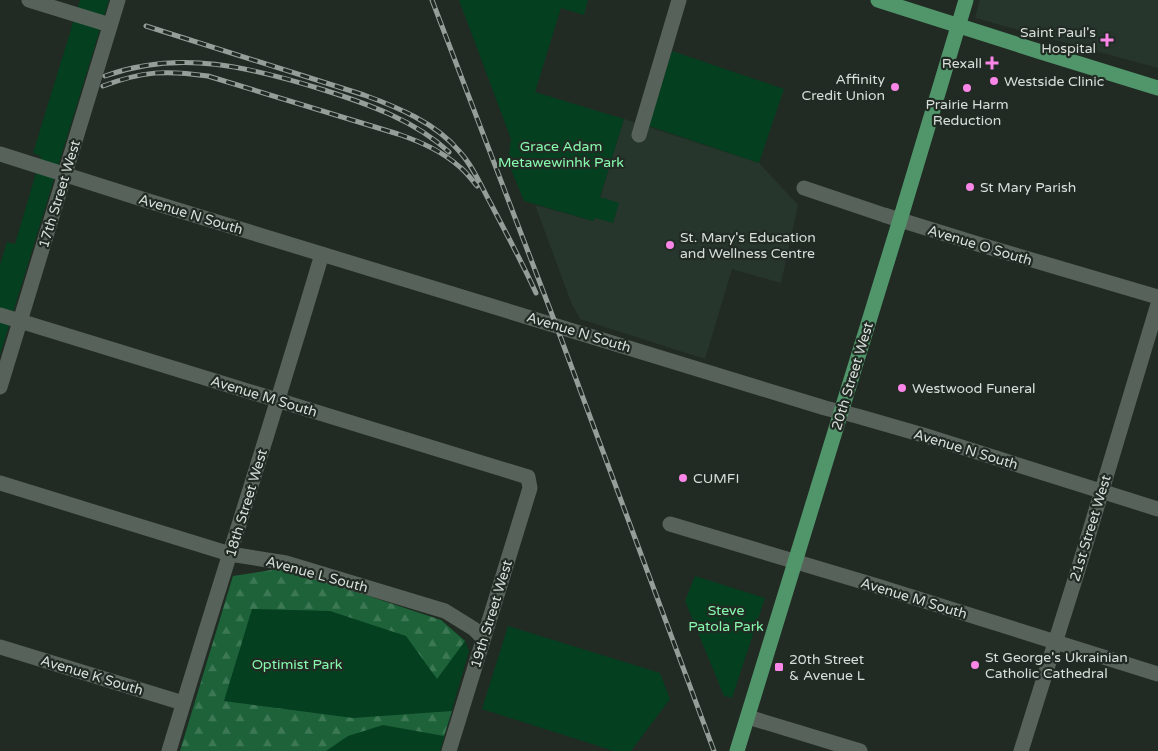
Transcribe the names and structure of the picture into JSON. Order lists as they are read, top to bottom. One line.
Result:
{"streets":{"main road":["20th Street West"],"street":["17th Street West","Avenue N South","Avenue O South","Avenue M South","18th Street West","21st Street West","Avenue L South","19th Street West","Avenue K South"]},"crossings":[["17th Street West","Avenue N South"],["17th Street West","Avenue M South"],["Avenue N South","20th Street West"],["Avenue N South","18th Street West"],["Avenue N South","21st Street West"],["Avenue O South","20th Street West"],["20th Street West","Avenue M South"],["Avenue M South","18th Street West"],["Avenue M South","21st Street West"],["Avenue M South","19th Street West"],["18th Street West","Avenue L South"],["18th Street West","Avenue K South"],["Avenue L South","19th Street West"]],"parks":["Grace Adam Metawewinhk Park","Steve Patola Park","Optimist Park"],"places":{"health":["Saint Paul's Hospital","Rexall"],"other":["Westside Clinic","Affinity Credit Union","Prairie Harm Reduction","St Mary Parish","St. Mary's Education and Wellness Centre","Westwood Funeral","CUMFI","St George's Ukrainian Catholic Cathedral"],"transit":["20th Street & Avenue L"]}}
